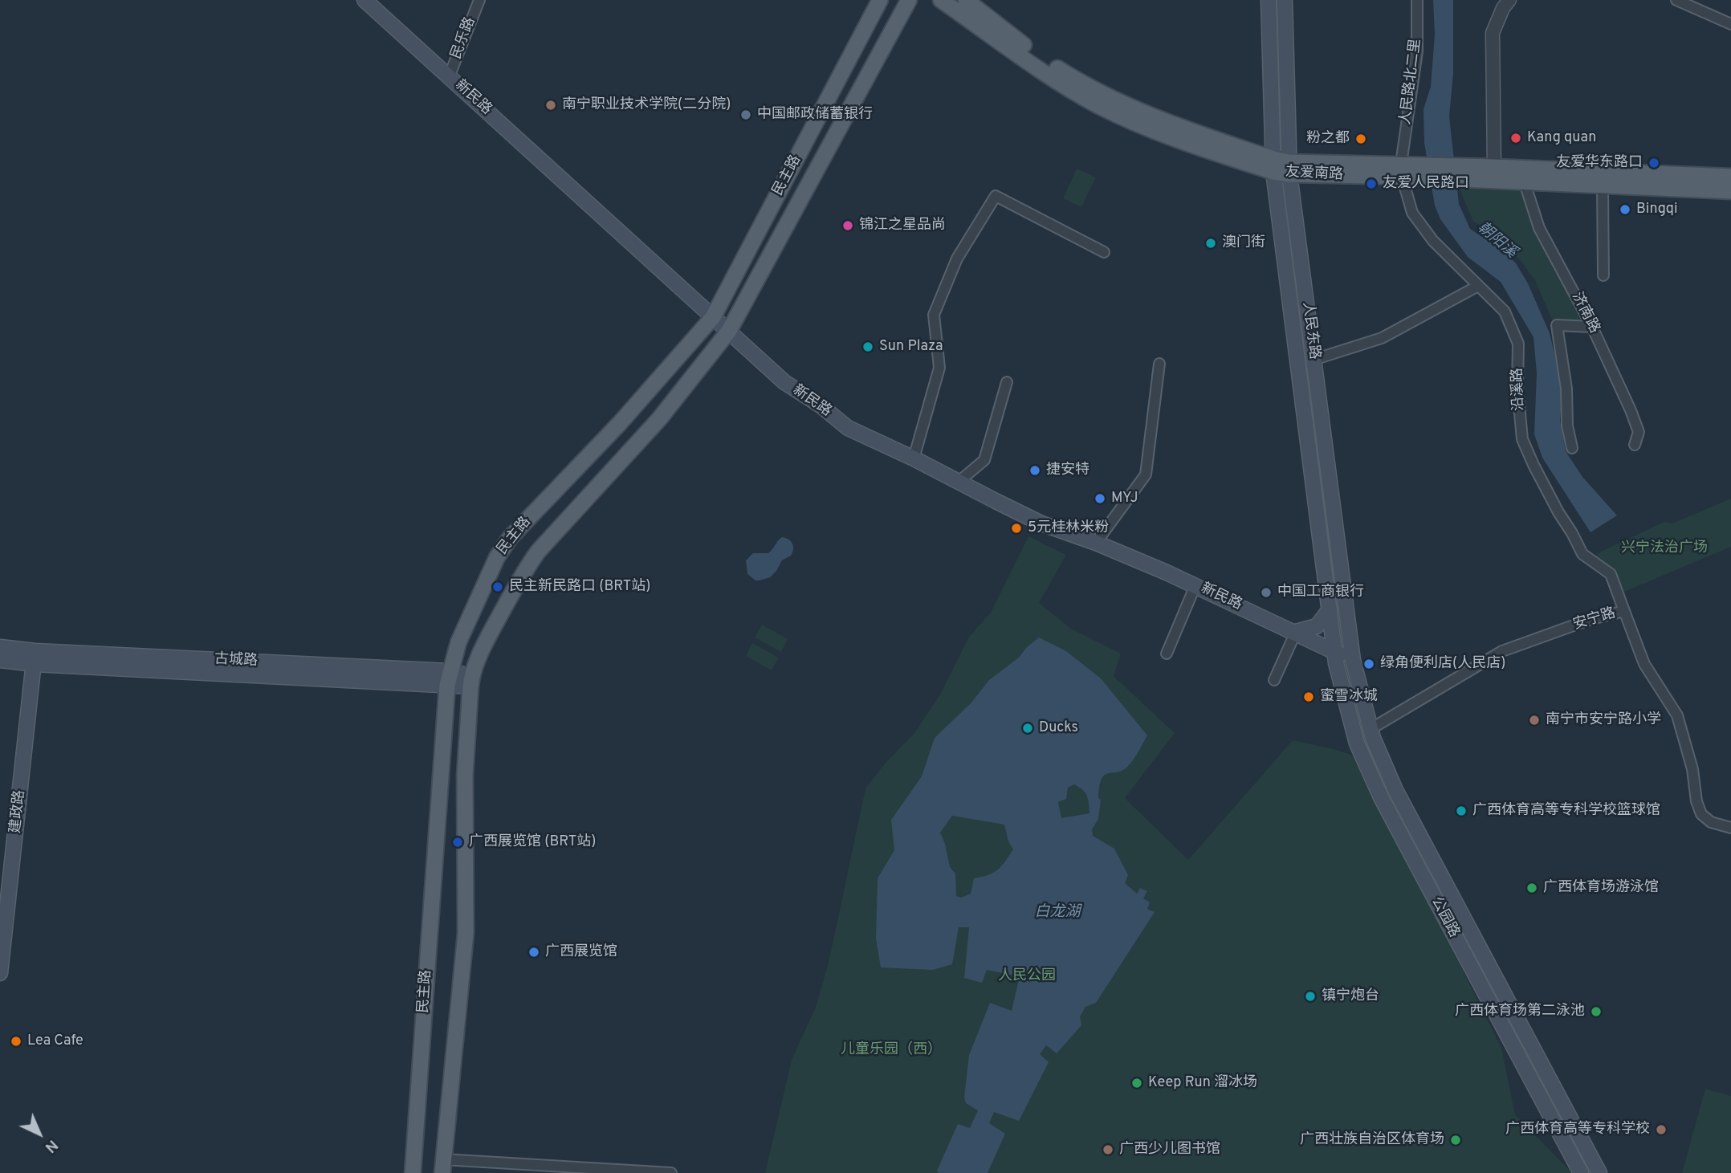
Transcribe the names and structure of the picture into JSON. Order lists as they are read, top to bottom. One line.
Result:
{"streets":{"main road":["新民路","友爱南路","民主路","人民东路","古城路","建政路","公园路"],"street":["民乐路","人民路北二里","济南路","沿溪路","安宁路"]},"crossings":[["民乐路","新民路"],["人民路北二里","友爱南路"],["人民路北二里","沿溪路"],["新民路","民主路"],["新民路","人民东路"],["新民路","公园路"],["友爱南路","济南路"],["友爱南路","人民东路"],["友爱南路","沿溪路"],["民主路","古城路"],["人民东路","公园路"],["沿溪路","安宁路"],["安宁路","公园路"],["古城路","建政路"]],"water":["朝阳溪","白龙湖"],"parks":["兴宁法治广场","人民公园","儿童乐园（西）"],"places":["南宁职业技术学院(二分院)","中国邮政储蓄银行","Kang quan","粉之都","友爱华东路口","友爱人民路口","Bingqi","锦江之星品尚","澳门街","Sun Plaza","捷安特","MYJ","5元桂林米粉","民主新民路口 (BRT站)","中国工商银行","绿角便利店(人民店)","蜜雪冰城","南宁市安宁路小学","Ducks","广西体育高等专科学校篮球馆","广西展览馆 (BRT站)","广西体育场游泳馆","广西展览馆","镇宁炮台","广西体育场第二泳池","Lea Cafe","Keep Run 溜冰场","广西体育高等专科学校","广西壮族自治区体育场","广西少儿图书馆"],"north":"bottom right"}
